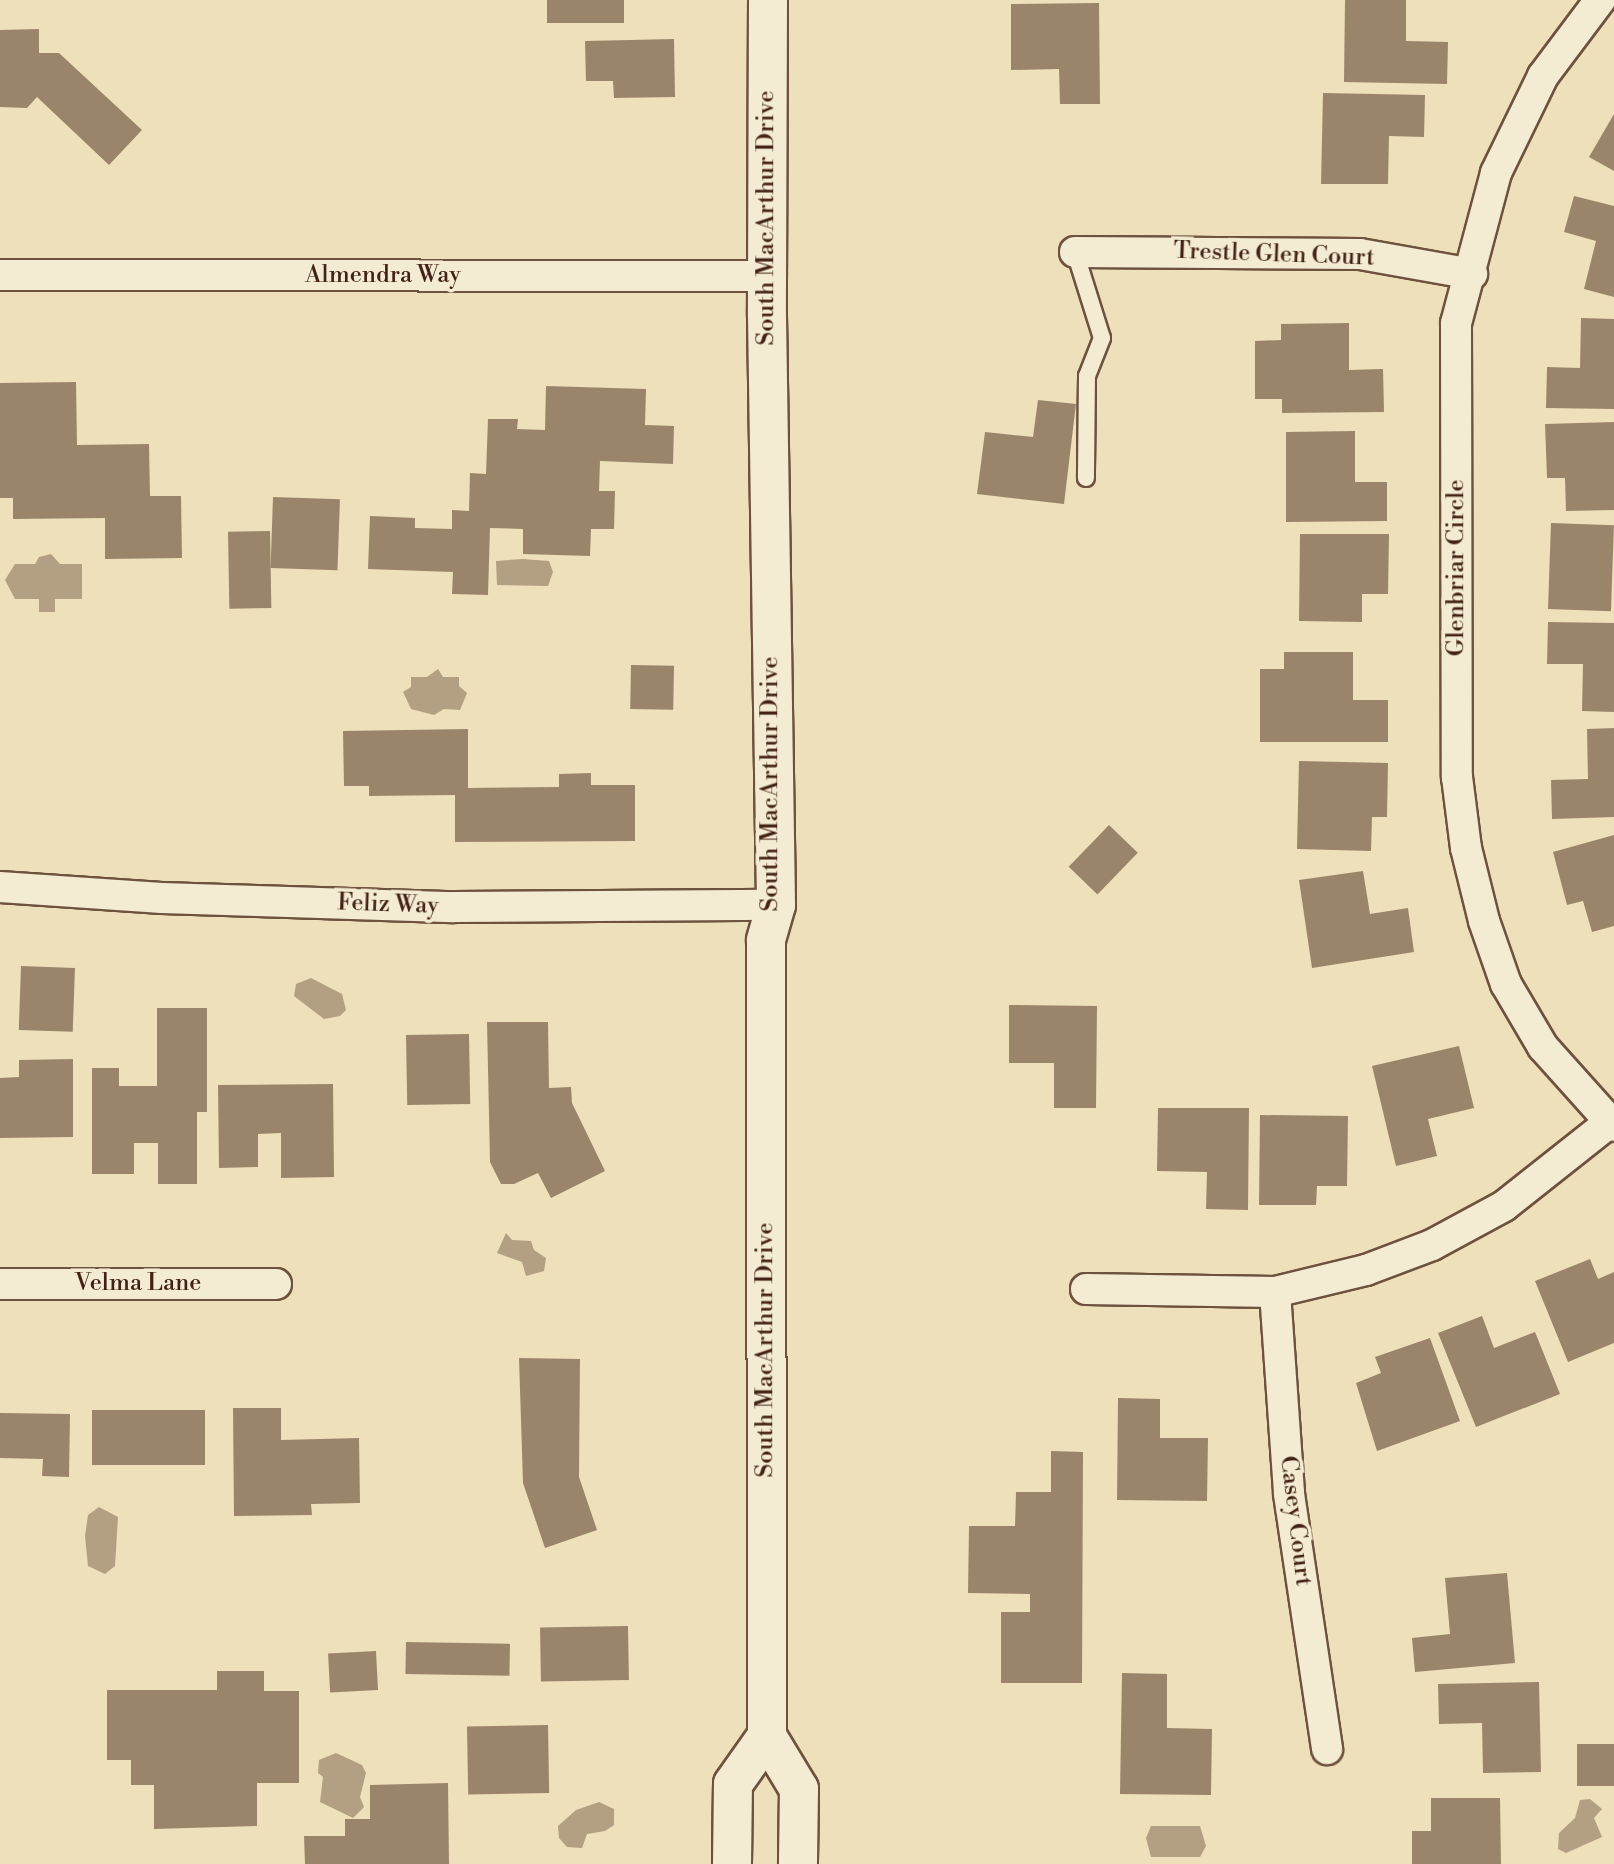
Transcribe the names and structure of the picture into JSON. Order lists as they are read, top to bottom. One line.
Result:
{"streets":{"street":["South MacArthur Drive","Trestle Glen Court","Almendra Way","Glenbriar Circle","Feliz Way","Velma Lane","Casey Court"]},"crossings":[["South MacArthur Drive","Almendra Way"],["South MacArthur Drive","Feliz Way"],["Trestle Glen Court","Glenbriar Circle"]]}
